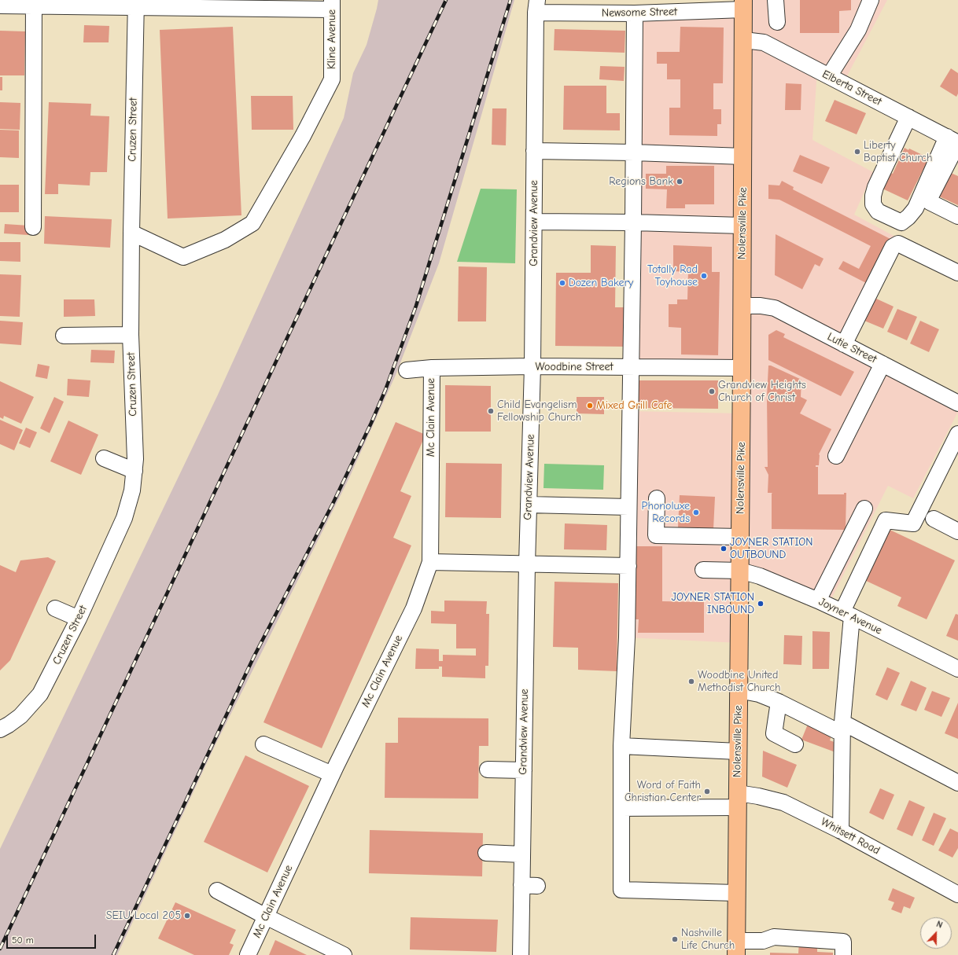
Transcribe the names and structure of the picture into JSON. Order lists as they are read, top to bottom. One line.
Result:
{"streets":{"main road":["Nolensville Pike"],"street":["Newsome Street","Kline Avenue","Elberta Street","Cruzen Street","Grandview Avenue","Lutie Street","Woodbine Street","Mc Clain Avenue","Joyner Avenue","Whitsett Road"]},"crossings":[["Newsome Street","Grandview Avenue"],["Newsome Street","Nolensville Pike"],["Kline Avenue","Cruzen Street"],["Elberta Street","Nolensville Pike"],["Grandview Avenue","Woodbine Street"],["Nolensville Pike","Lutie Street"],["Nolensville Pike","Woodbine Street"],["Nolensville Pike","Joyner Avenue"],["Nolensville Pike","Whitsett Road"],["Woodbine Street","Mc Clain Avenue"]],"places":["Liberty Baptist Church","Regions Bank","Totally Rad Toyhouse","Dozen Bakery","Grandview Heights Church of Christ","Mixed Grill Cafe","Child Evangelism Fellowship Church","Phonoluxe Records","JOYNER STATION OUTBOUND","JOYNER STATION INBOUND","Woodbine United Methodist Church","Word of Faith Christian Center","SEIU Local 205","Nashville Life Church"],"scale_bar":"50 m","north":"top"}
